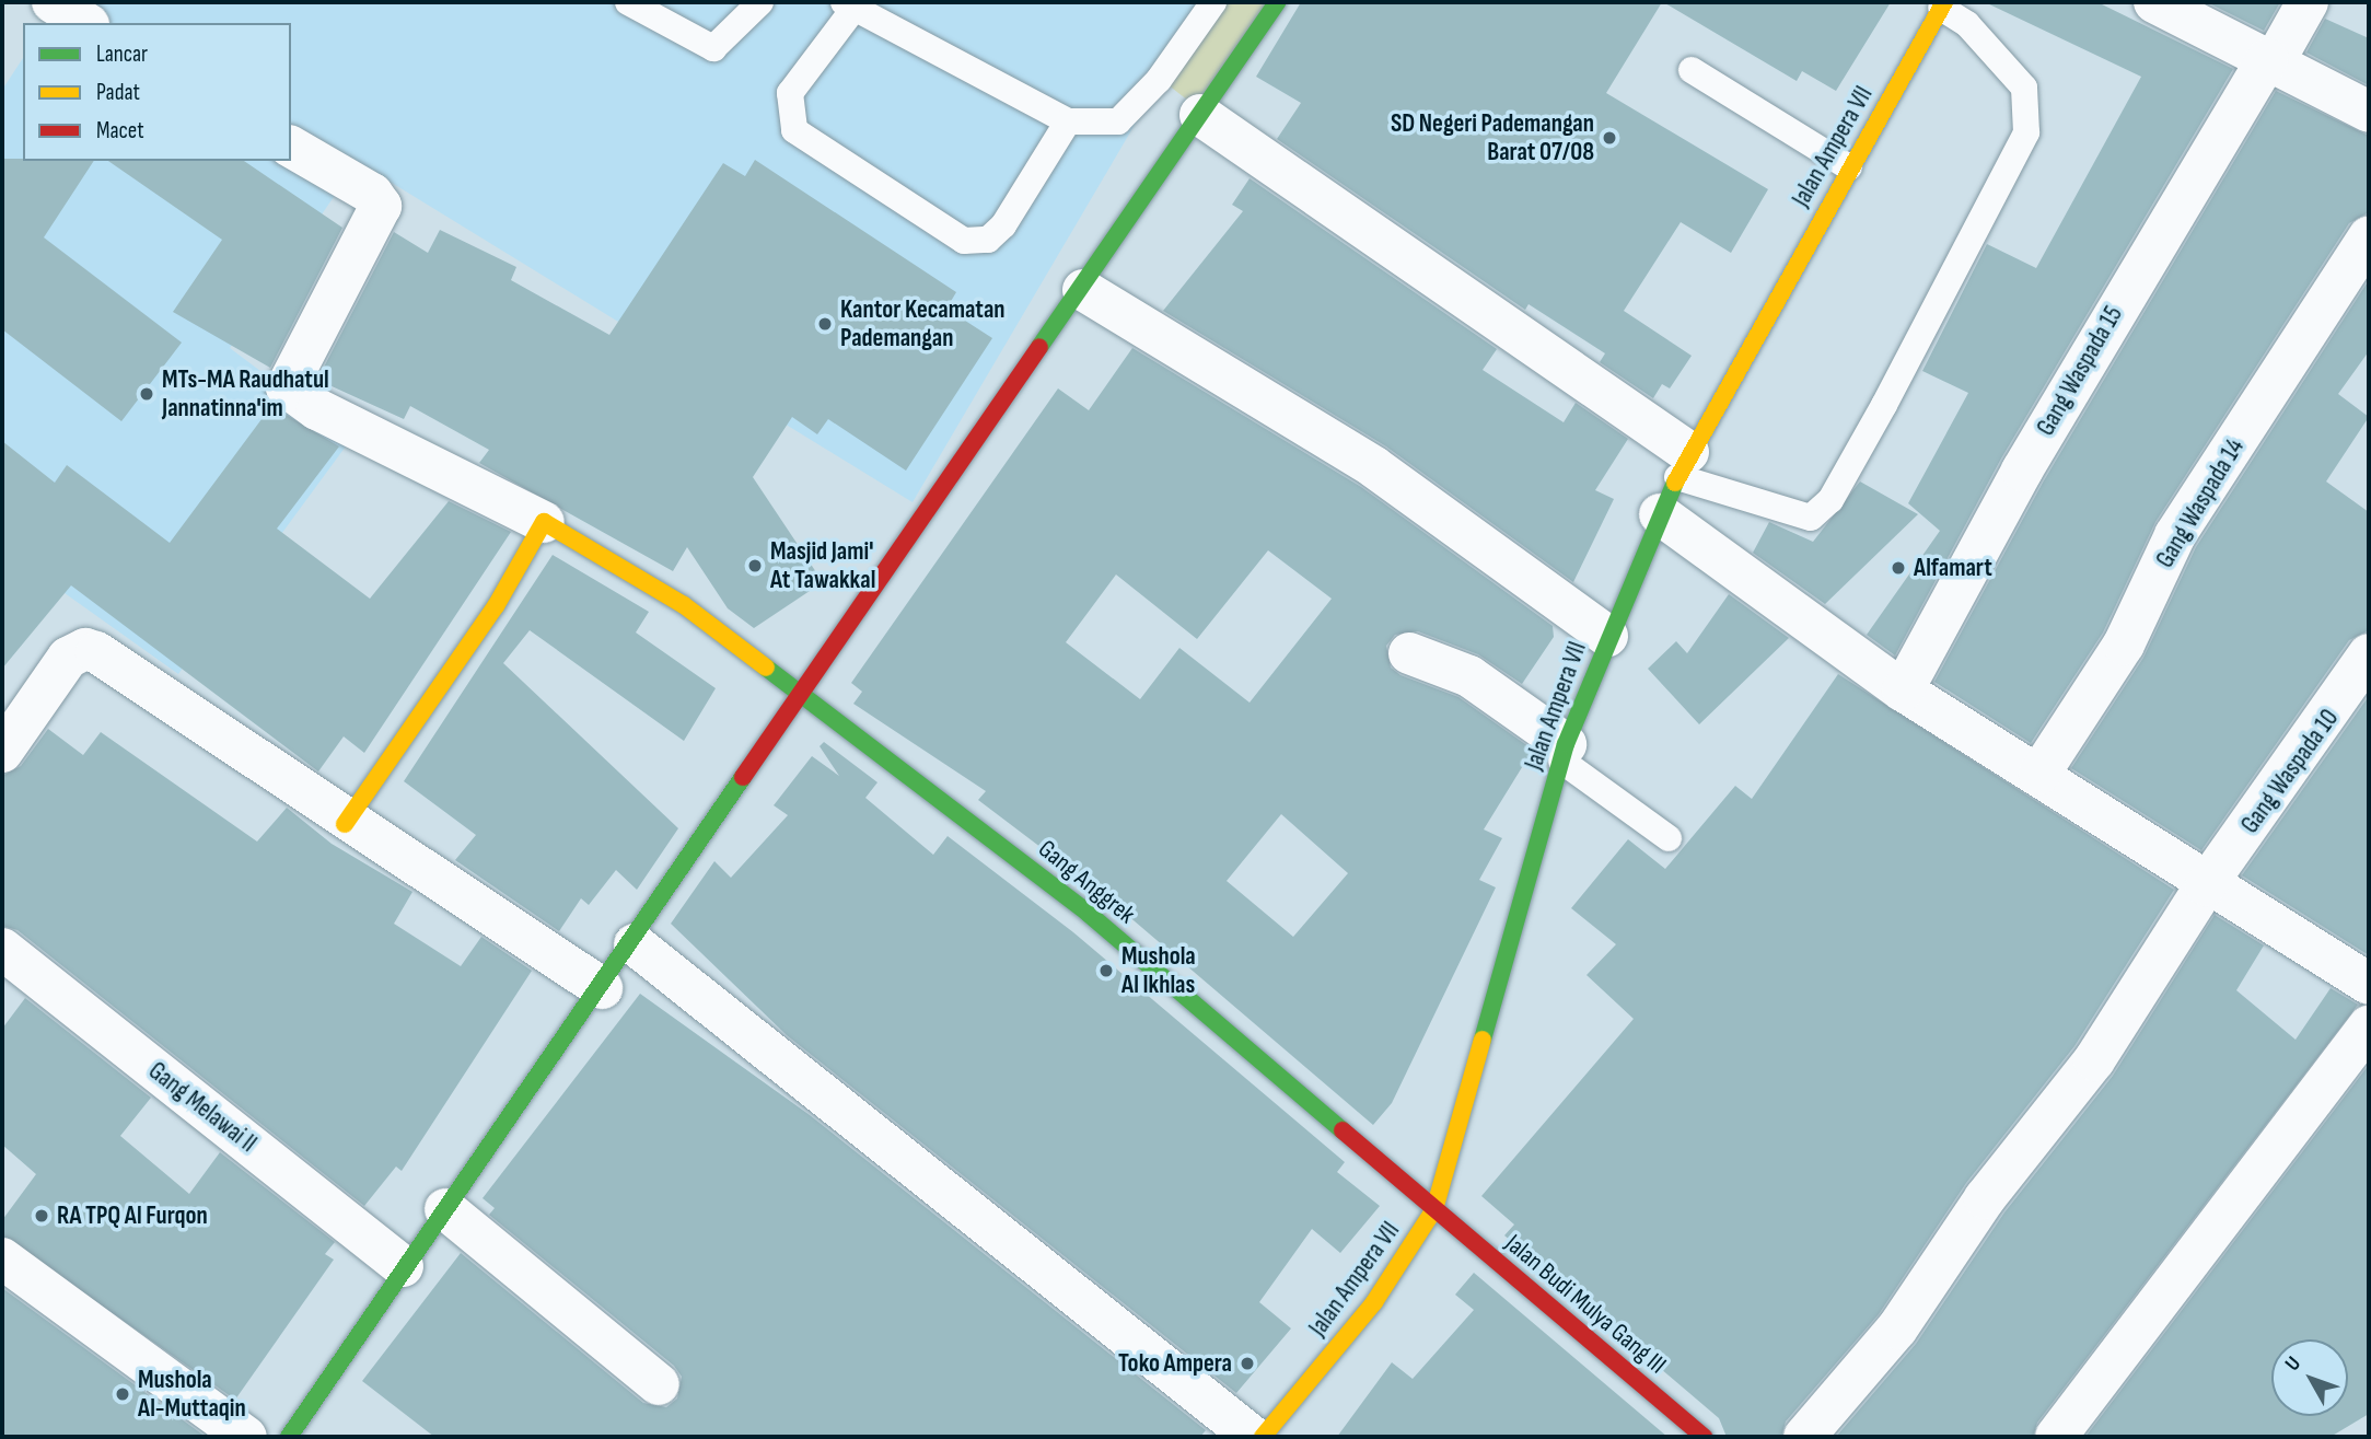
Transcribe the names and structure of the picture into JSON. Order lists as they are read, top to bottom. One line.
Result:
{"streets":{"street":["Jalan Ampera VII","Gang Waspada 15","Gang Waspada 14","Gang Waspada 10","Gang Anggrek","Gang Melawai II","Jalan Budi Mulya Gang III"]},"crossings":[["Jalan Ampera VII","Gang Anggrek"],["Jalan Ampera VII","Jalan Budi Mulya Gang III"],["Gang Anggrek","Jalan Budi Mulya Gang III"]],"places":["SD Negeri Pademangan Barat 07/08","Kantor Kecamatan Pademangan","MTs-MA Raudhatul Jannatinna'im","Masjid Jami' At Tawakkal","Alfamart","Mushola Al Ikhlas","RA TPQ Al Furqon","Toko Ampera","Mushola Al-Muttaqin"],"legend":["Lancar","Padat","Macet"],"north":"top left"}
